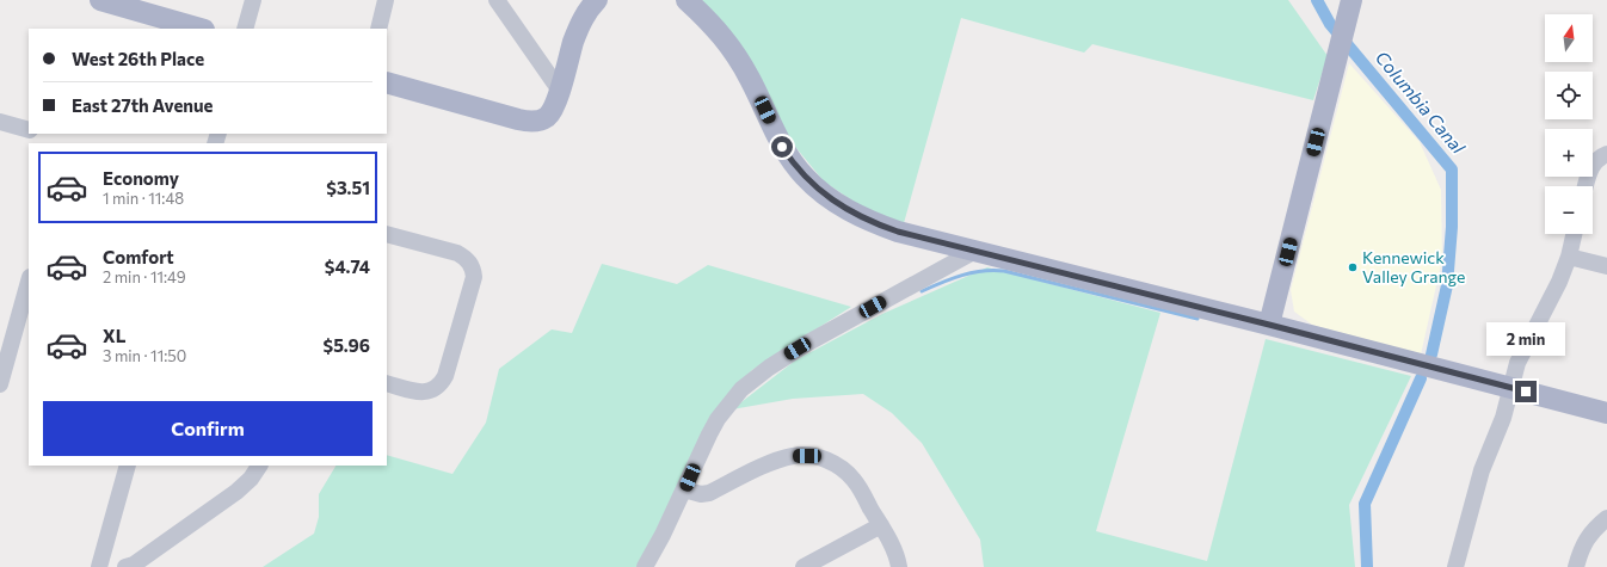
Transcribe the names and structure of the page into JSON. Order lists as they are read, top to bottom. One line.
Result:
{"water":["Columbia Canal"],"places":["Kennewick Valley Grange"],"north":"top","page":{"map_buttons":["+","−"],"banner":["West 26th Place","East 27th Avenue"],"list":[{"name":"Economy","note":"1 min · 11:48","value":"$3.51"},{"name":"Comfort","note":"2 min · 11:49","value":"$4.74"},{"name":"XL","note":"3 min · 11:50","value":"$5.96"}],"bubble":"2 min","buttons":"Confirm"}}
